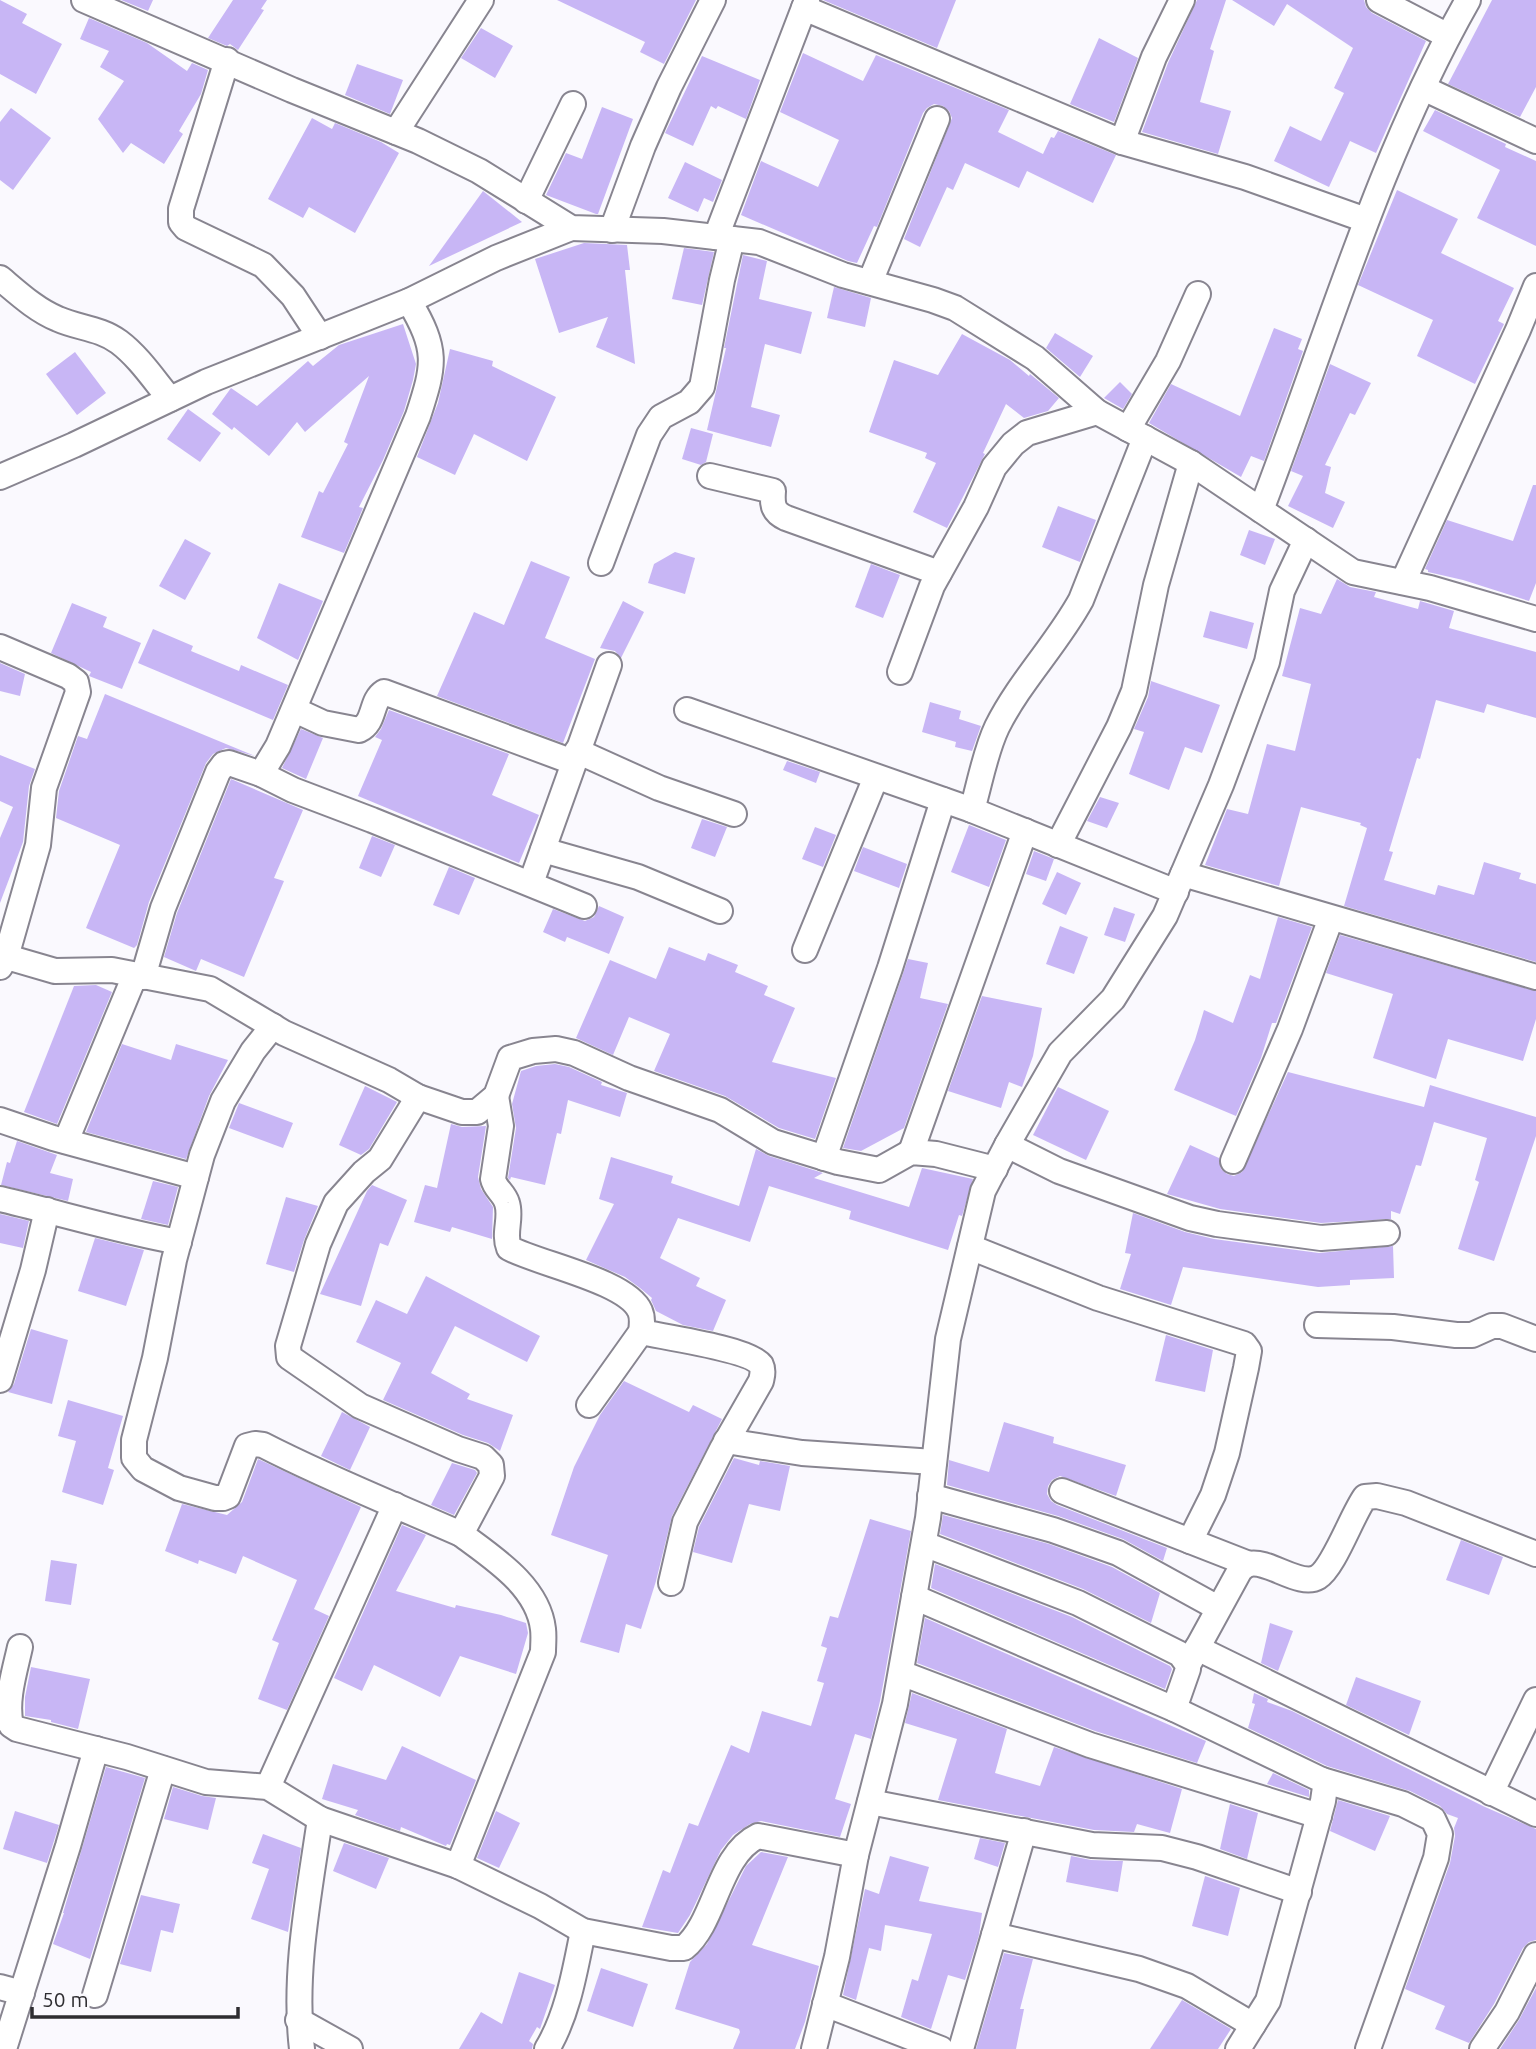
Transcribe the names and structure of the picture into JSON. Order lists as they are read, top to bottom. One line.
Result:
{"scale_bar":"50 m"}
